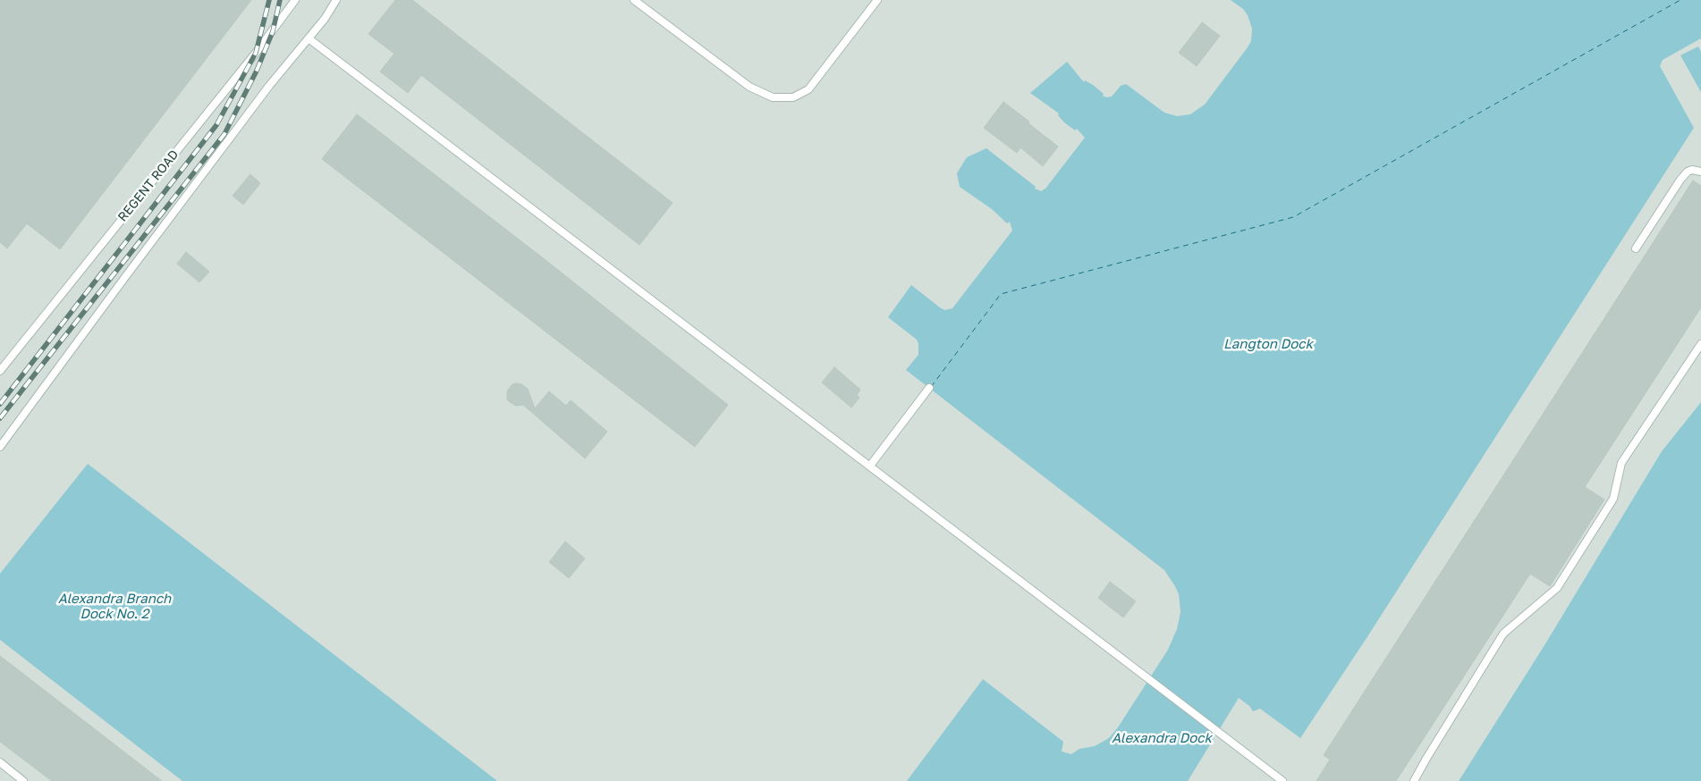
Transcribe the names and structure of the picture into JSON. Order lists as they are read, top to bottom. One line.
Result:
{"streets":{"lane":["REGENT ROAD"]},"water":["Langton Dock","Alexandra Branch Dock No. 2","Alexandra Dock"]}
